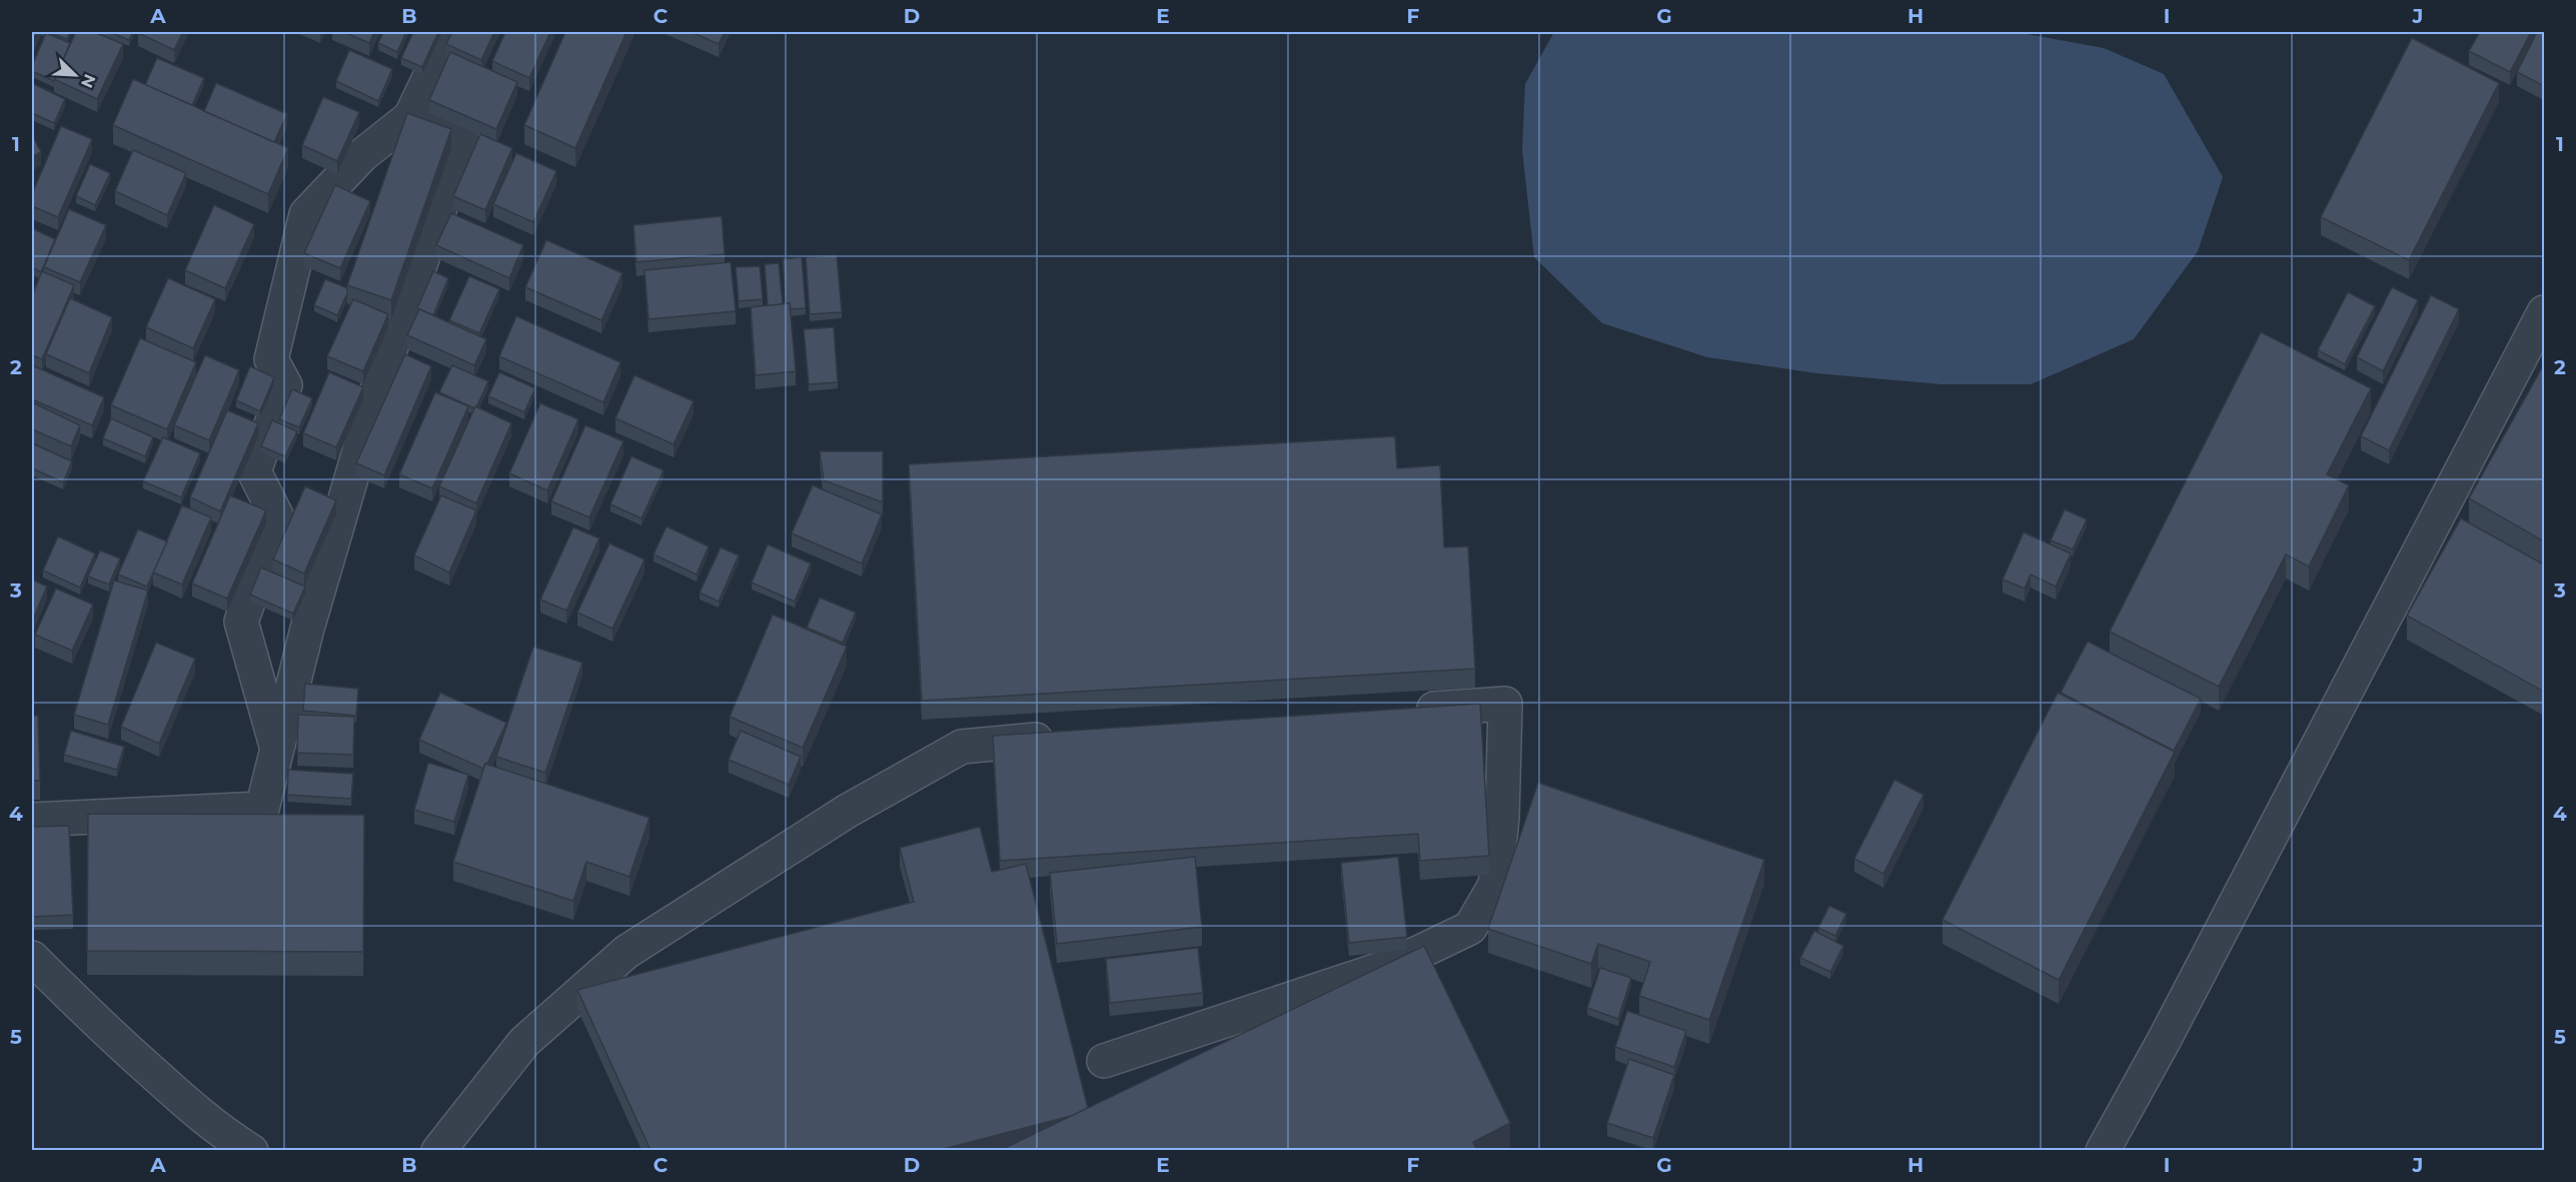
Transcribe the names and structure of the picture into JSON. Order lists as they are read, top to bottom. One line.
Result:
{"north":"bottom right","grid":{"columns":["A","B","C","D","E","F","G","H","I","J"],"rows":["1","2","3","4","5"]}}
